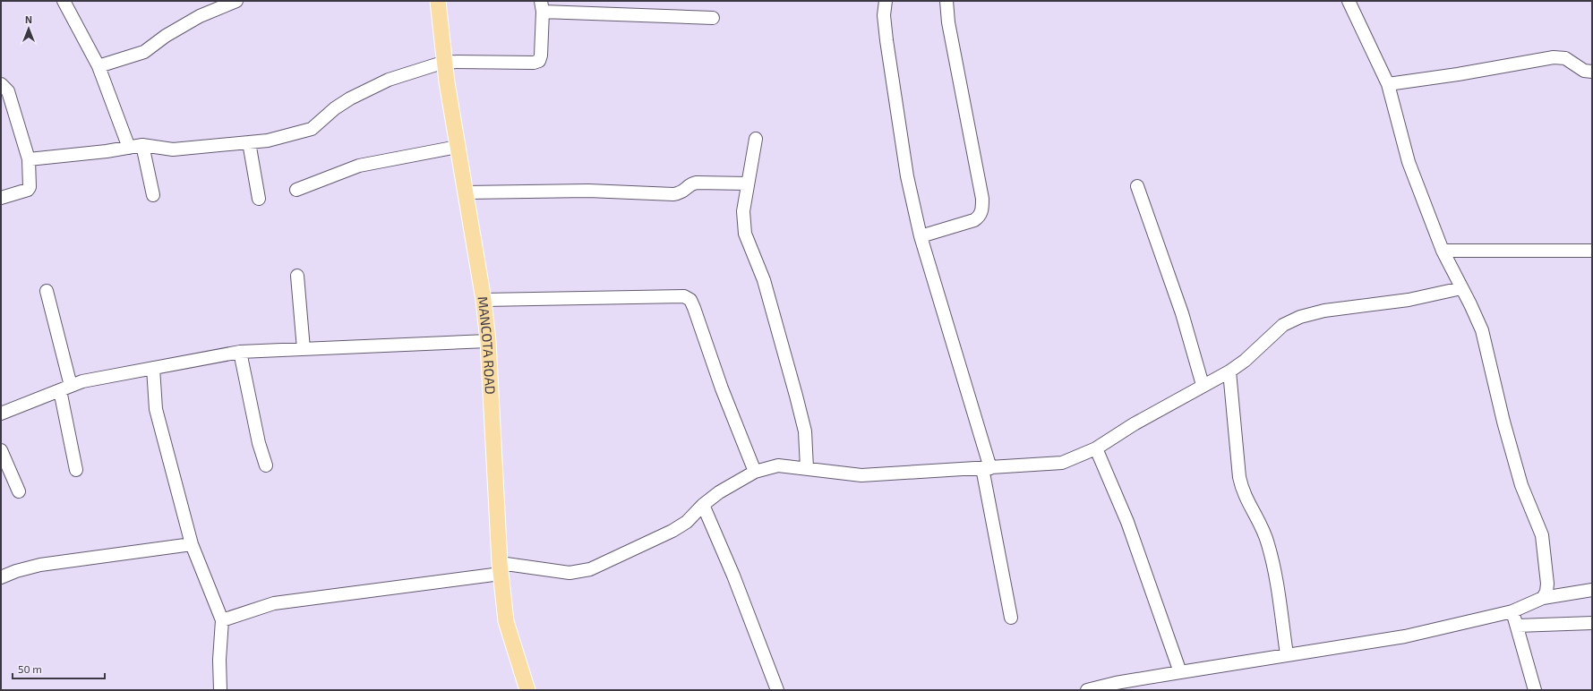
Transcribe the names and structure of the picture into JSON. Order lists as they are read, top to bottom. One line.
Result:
{"streets":{"main road":["MANCOTA ROAD"]},"scale_bar":"50 m","north":"top"}
